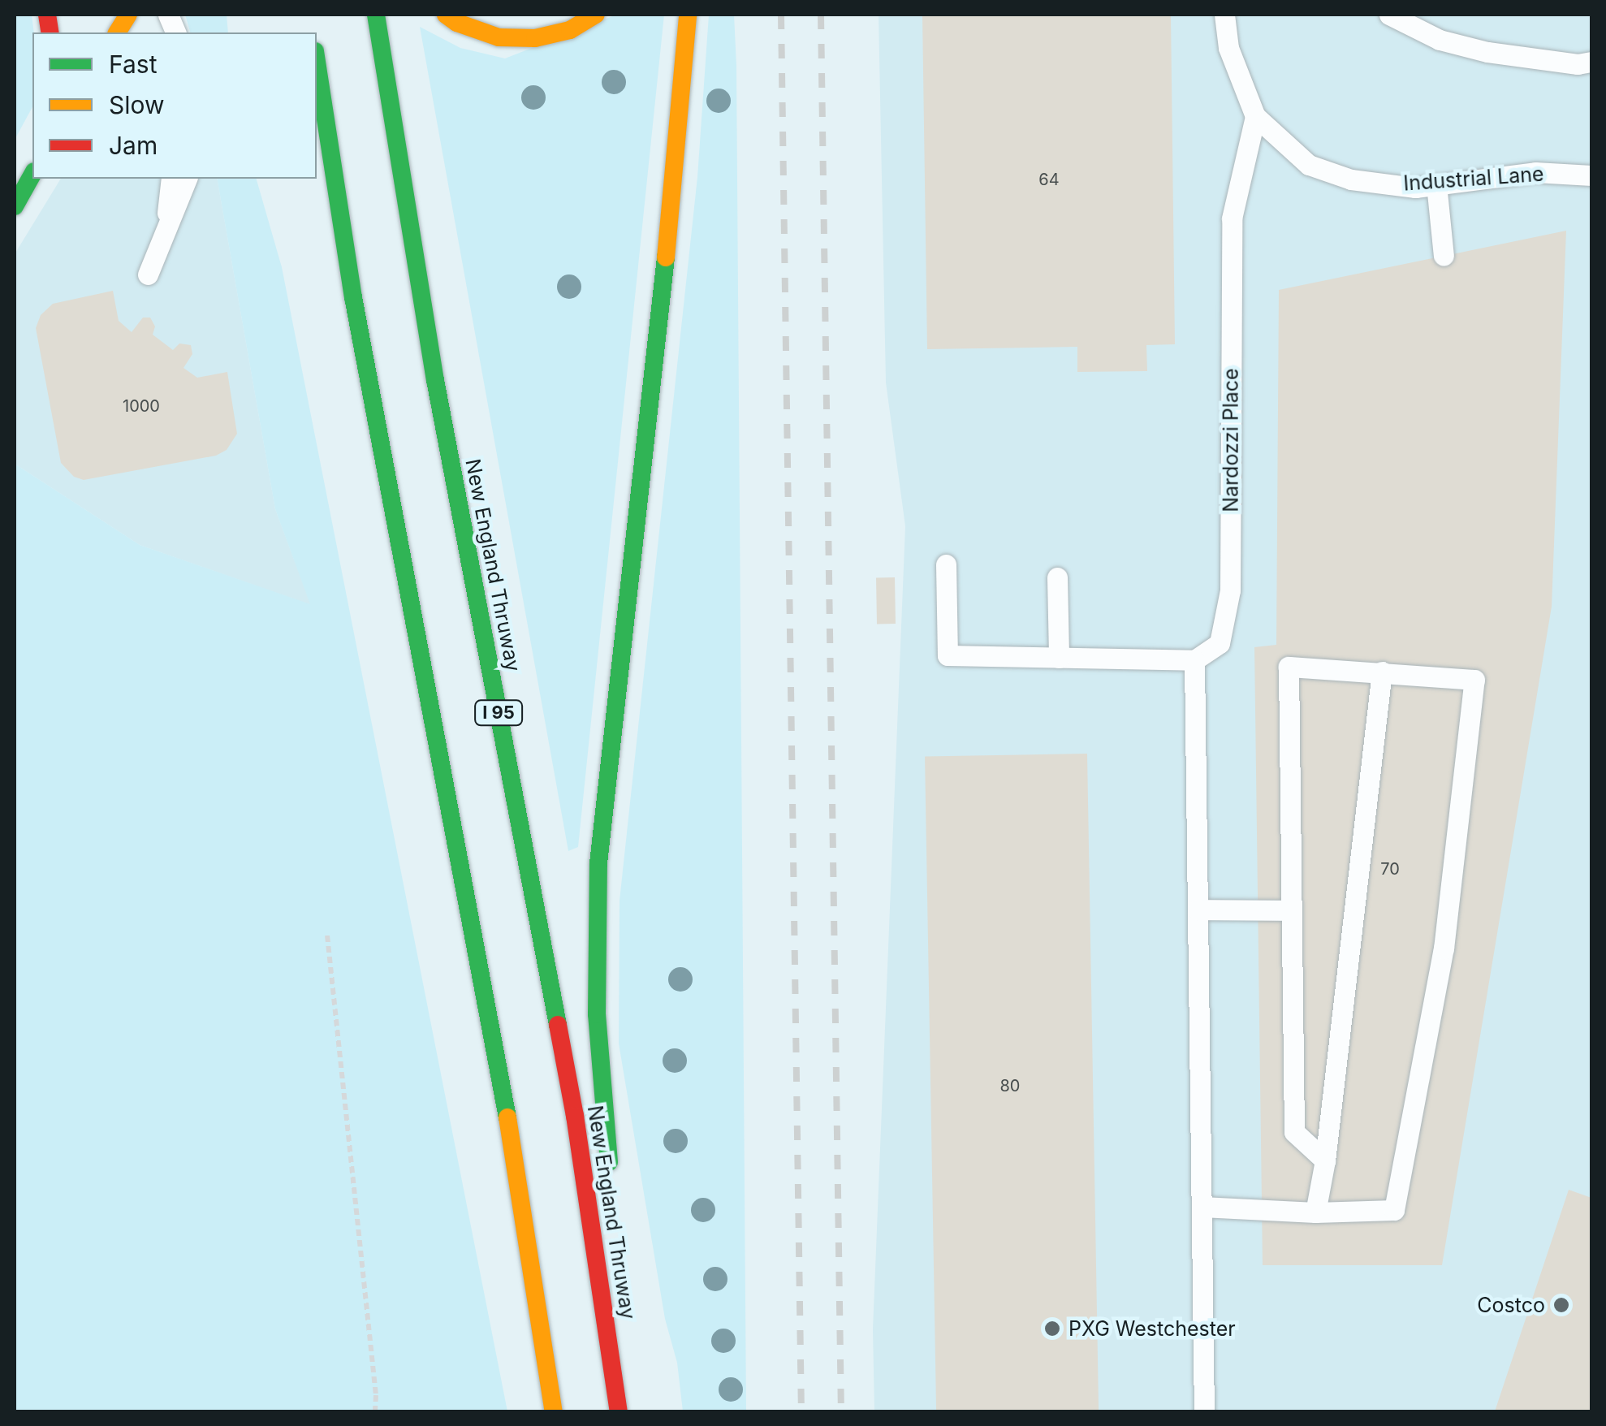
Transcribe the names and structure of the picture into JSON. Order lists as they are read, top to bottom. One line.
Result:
{"streets":{"main road":["New England Thruway","I 95"],"lane":["Industrial Lane","Nardozzi Place"]},"crossings":[["Industrial Lane","Nardozzi Place"]],"places":["Costco","PXG Westchester"],"house_numbers":["64","1000","70","80"],"legend":["Fast","Slow","Jam"]}
